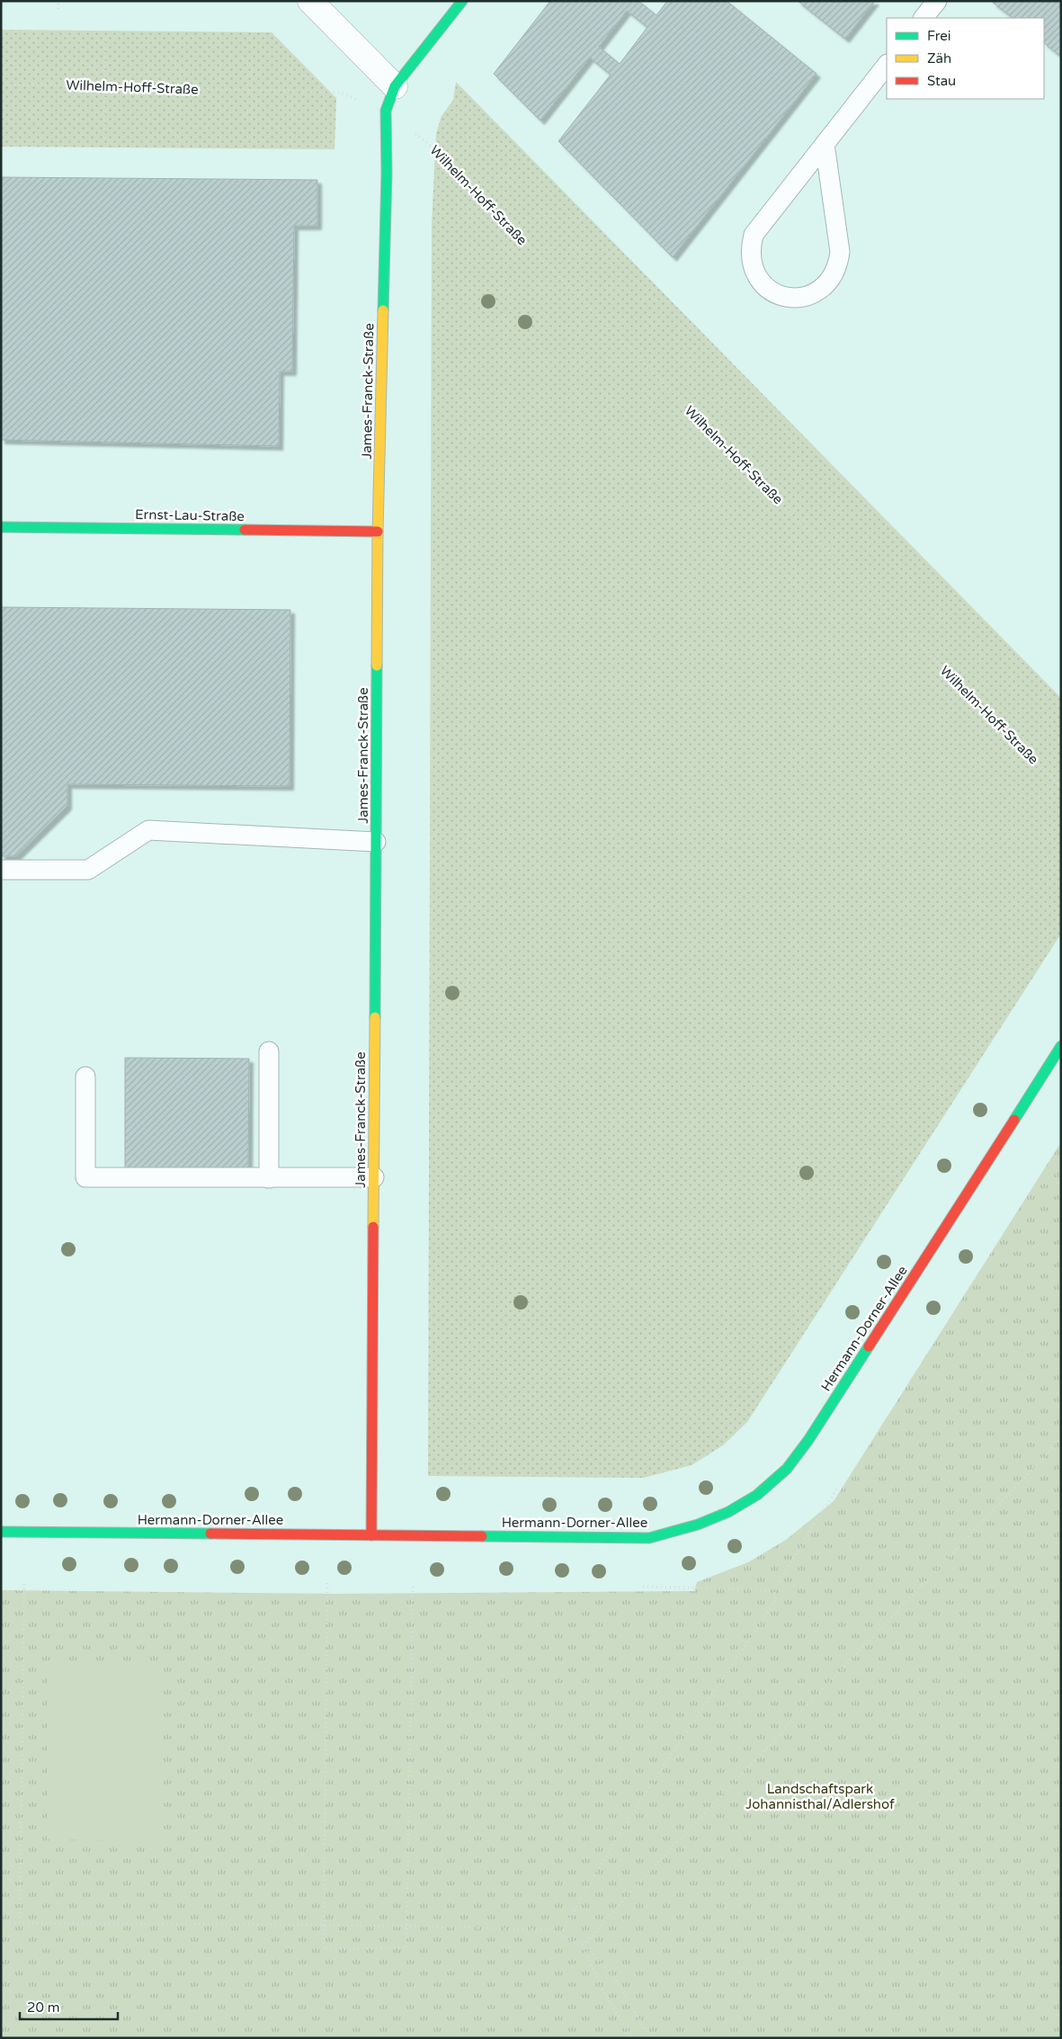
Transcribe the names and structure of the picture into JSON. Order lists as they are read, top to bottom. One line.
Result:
{"streets":{"street":["James-Franck-Straße","Ernst-Lau-Straße","Hermann-Dorner-Allee"],"path":["Wilhelm-Hoff-Straße"]},"crossings":[["James-Franck-Straße","Ernst-Lau-Straße"],["James-Franck-Straße","Hermann-Dorner-Allee"]],"parks":["Landschaftspark Johannisthal/Adlershof"],"legend":["Frei","Zäh","Stau"],"scale_bar":"20 m"}
